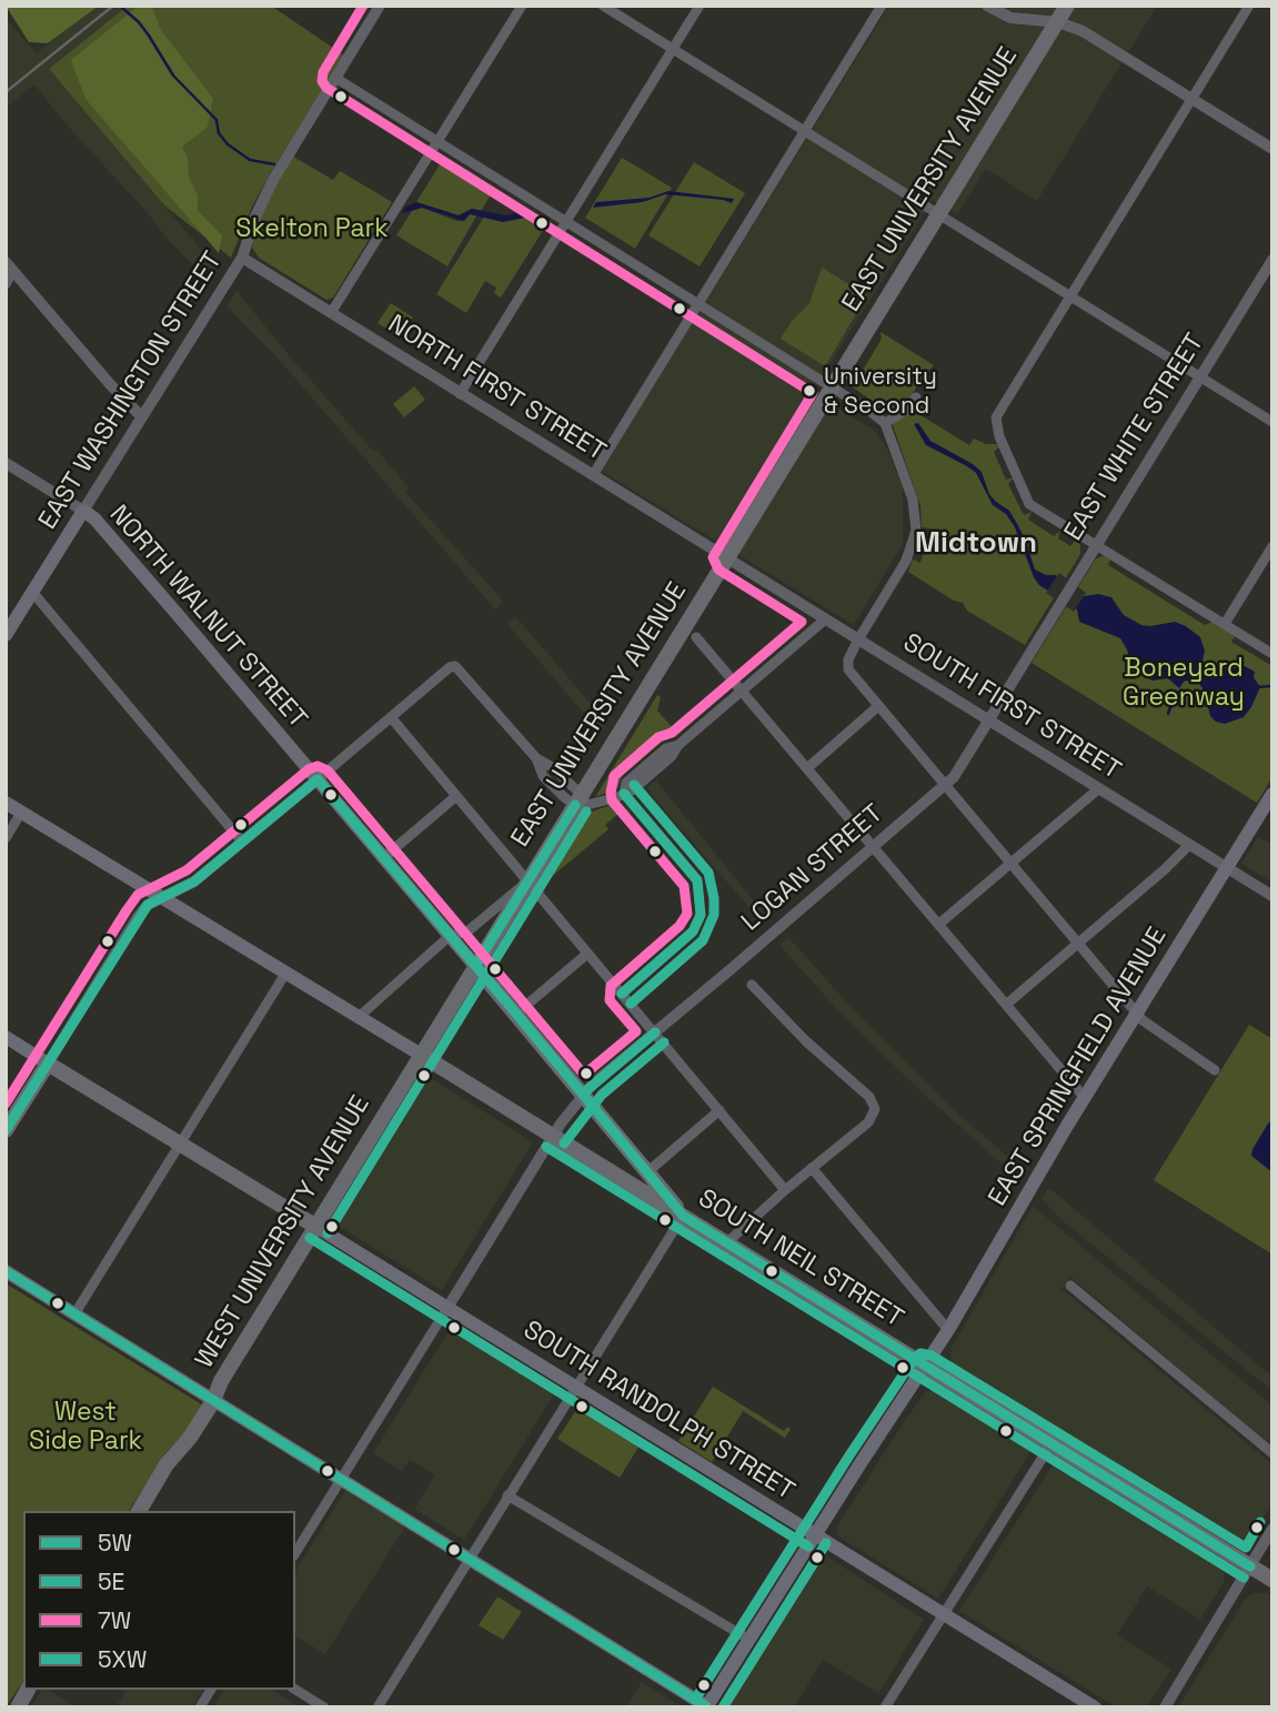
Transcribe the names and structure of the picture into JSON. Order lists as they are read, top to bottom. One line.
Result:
{"streets":{"main road":["EAST UNIVERSITY AVENUE","EAST WASHINGTON STREET","NORTH WALNUT STREET","EAST SPRINGFIELD AVENUE","WEST UNIVERSITY AVENUE","SOUTH NEIL STREET","SOUTH RANDOLPH STREET"],"street":["NORTH FIRST STREET","EAST WHITE STREET","SOUTH FIRST STREET","LOGAN STREET"]},"crossings":[["EAST UNIVERSITY AVENUE","NORTH FIRST STREET"],["EAST UNIVERSITY AVENUE","NORTH WALNUT STREET"],["EAST UNIVERSITY AVENUE","SOUTH FIRST STREET"],["EAST UNIVERSITY AVENUE","WEST UNIVERSITY AVENUE"],["EAST UNIVERSITY AVENUE","SOUTH NEIL STREET"],["NORTH FIRST STREET","EAST WASHINGTON STREET"],["NORTH FIRST STREET","SOUTH FIRST STREET"],["EAST WASHINGTON STREET","NORTH WALNUT STREET"],["EAST WHITE STREET","SOUTH FIRST STREET"],["EAST WHITE STREET","LOGAN STREET"],["SOUTH FIRST STREET","LOGAN STREET"],["SOUTH FIRST STREET","EAST SPRINGFIELD AVENUE"],["LOGAN STREET","SOUTH NEIL STREET"],["LOGAN STREET","SOUTH RANDOLPH STREET"],["EAST SPRINGFIELD AVENUE","SOUTH NEIL STREET"],["EAST SPRINGFIELD AVENUE","SOUTH RANDOLPH STREET"],["WEST UNIVERSITY AVENUE","SOUTH NEIL STREET"],["WEST UNIVERSITY AVENUE","SOUTH RANDOLPH STREET"]],"districts":["Midtown"],"parks":["Skelton Park","Boneyard Greenway","West Side Park"],"places":["University & Second"],"lines":["transit line 7W","transit line 5W","transit line 5E","transit line 5XW"],"legend":["5W","5E","7W","5XW"]}
